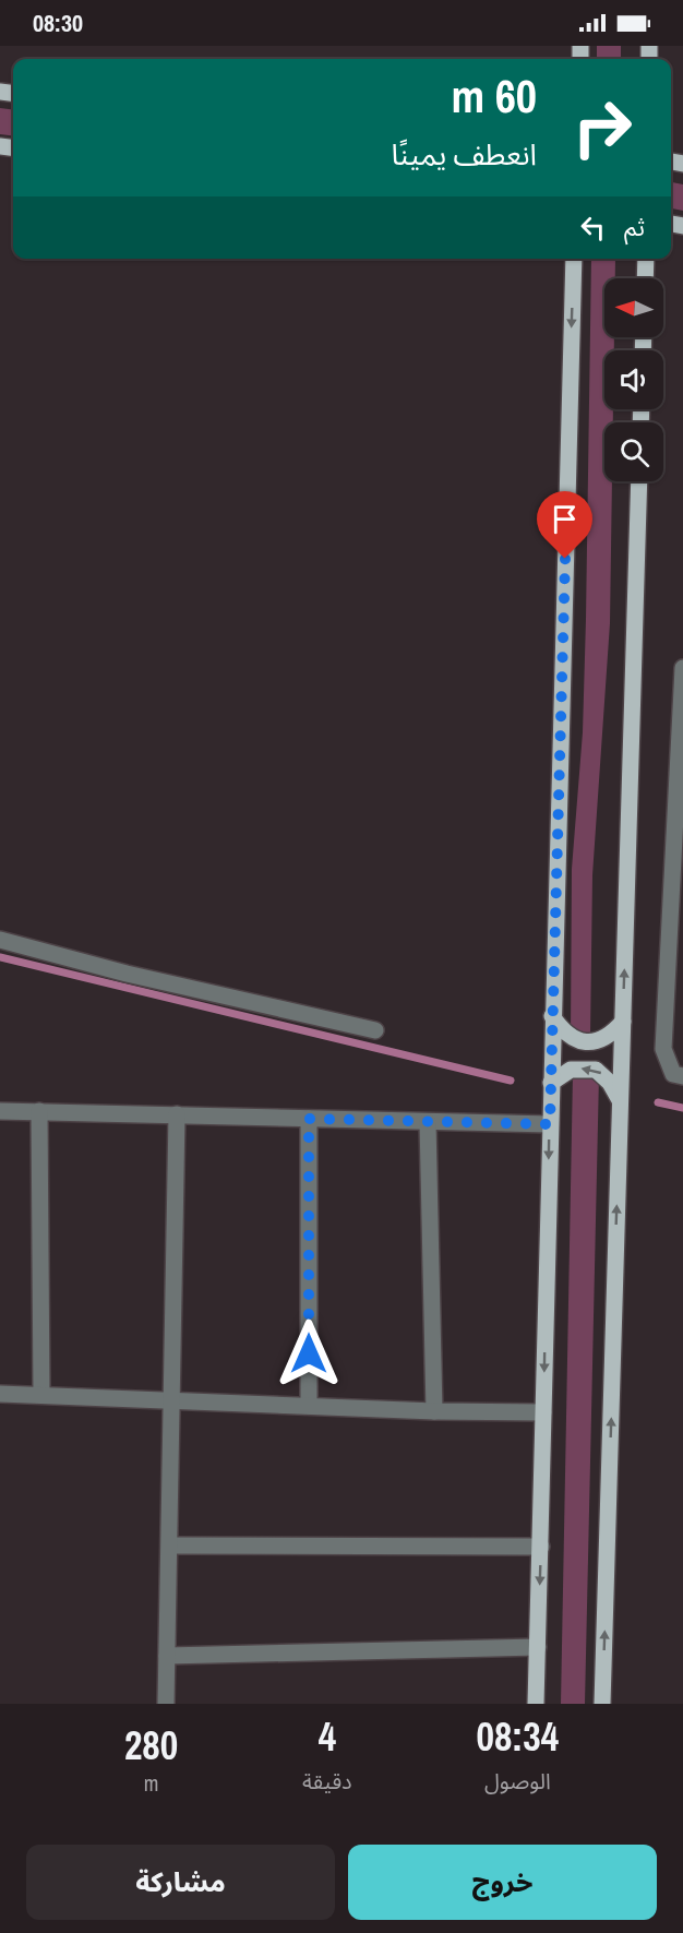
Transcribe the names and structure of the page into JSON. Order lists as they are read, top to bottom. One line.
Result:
{"north":"left","page":{"status":"08:30","turn":["60 m","انعطف يمينًا"],"then":"ثم","eta":["08:34","الوصول","4","دقيقة","280","m"],"buttons":["خروج","مشاركة"]}}
